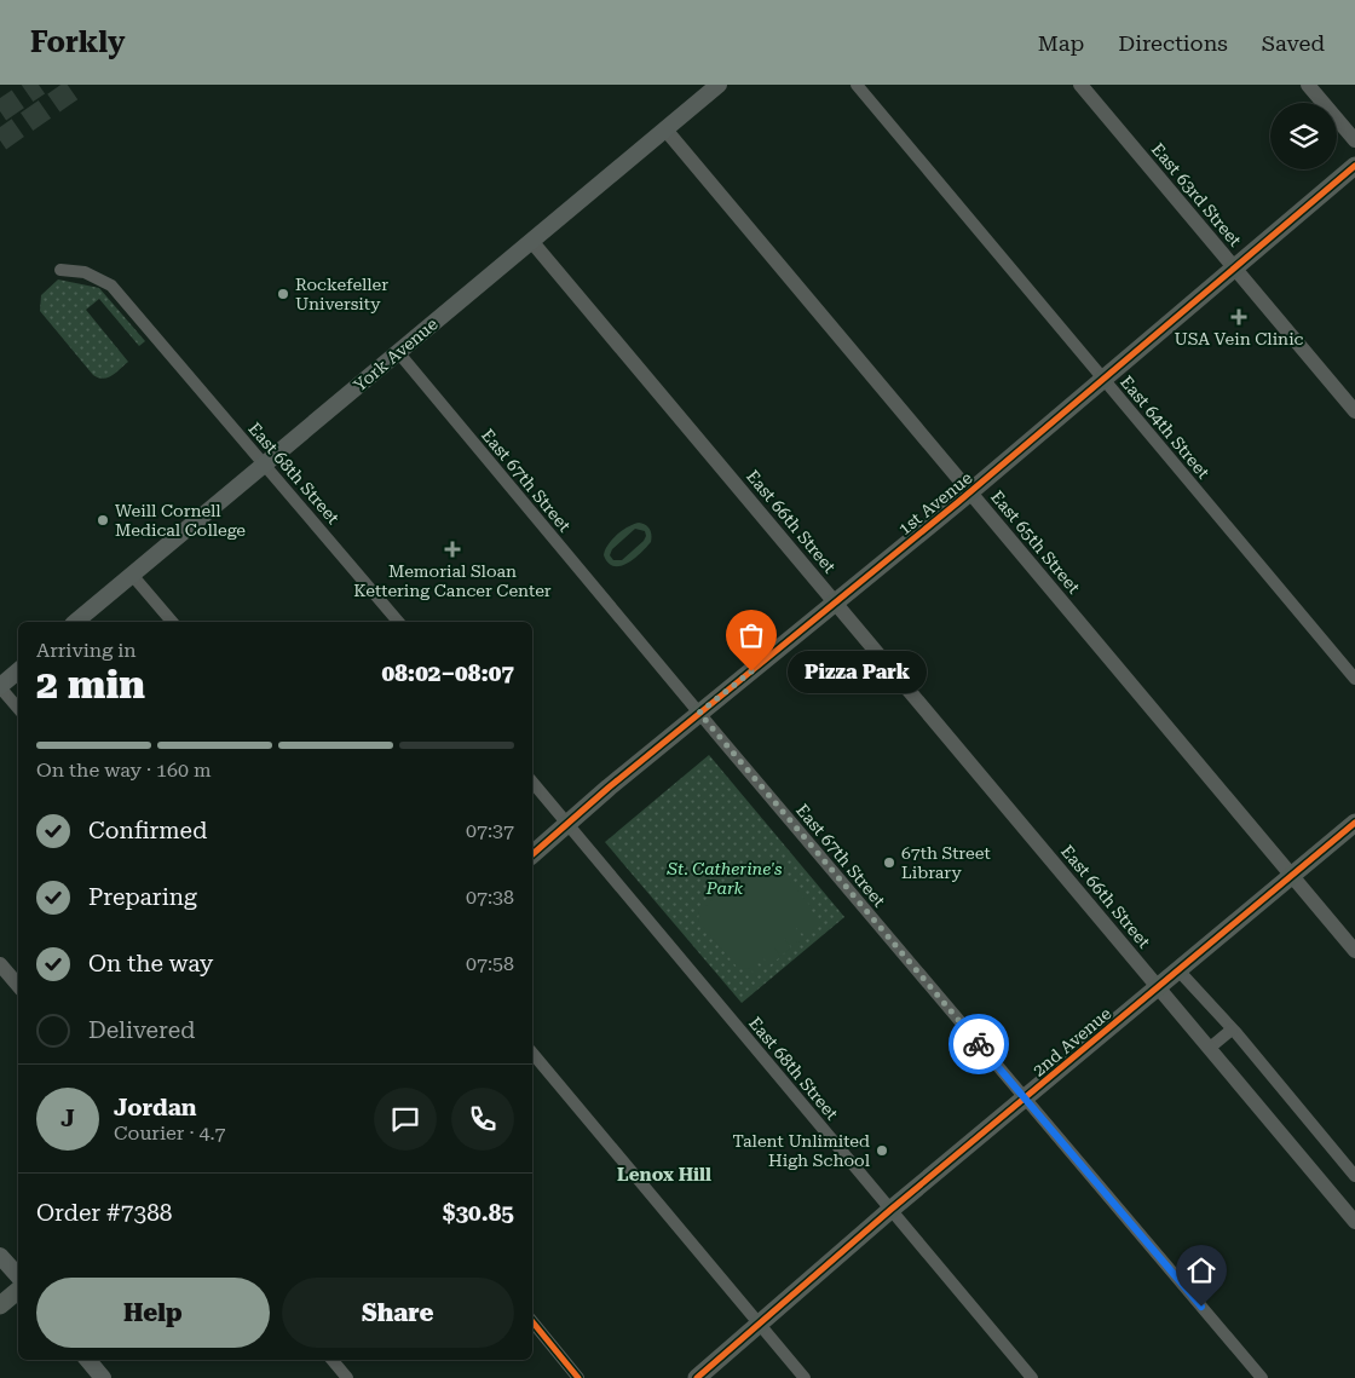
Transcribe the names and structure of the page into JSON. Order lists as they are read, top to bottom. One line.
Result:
{"streets":{"main road":["York Avenue","1st Avenue","2nd Avenue"],"street":["East 63rd Street","East 64th Street","East 68th Street","East 67th Street","East 66th Street","East 65th Street"]},"crossings":[["East 63rd Street","1st Avenue"],["York Avenue","East 68th Street"],["York Avenue","East 67th Street"],["York Avenue","East 66th Street"],["York Avenue","East 65th Street"],["East 64th Street","1st Avenue"],["East 68th Street","1st Avenue"],["East 68th Street","2nd Avenue"],["East 67th Street","1st Avenue"],["East 67th Street","2nd Avenue"],["1st Avenue","East 66th Street"],["1st Avenue","East 65th Street"],["East 66th Street","2nd Avenue"],["East 65th Street","2nd Avenue"]],"districts":["Lenox Hill"],"parks":["St. Catherine's Park"],"places":{"other":["Rockefeller University","Weill Cornell Medical College","Pizza Park","67th Street Library","Talent Unlimited High School"],"health":["USA Vein Clinic","Memorial Sloan Kettering Cancer Center"]},"page":{"header":"Forkly","nav":["Map","Directions","Saved"],"heading":["2 min","Arriving in","08:02–08:07"],"panel":["Jordan","Courier · 4.7","Order #7388","$30.85"],"bubble":"Pizza Park","bar":"On the way · 160 m","list":[["Confirmed","07:37"],["Preparing","07:38"],["On the way","07:58"],"Delivered"],"round":"J","buttons":["Help","Share"]}}
